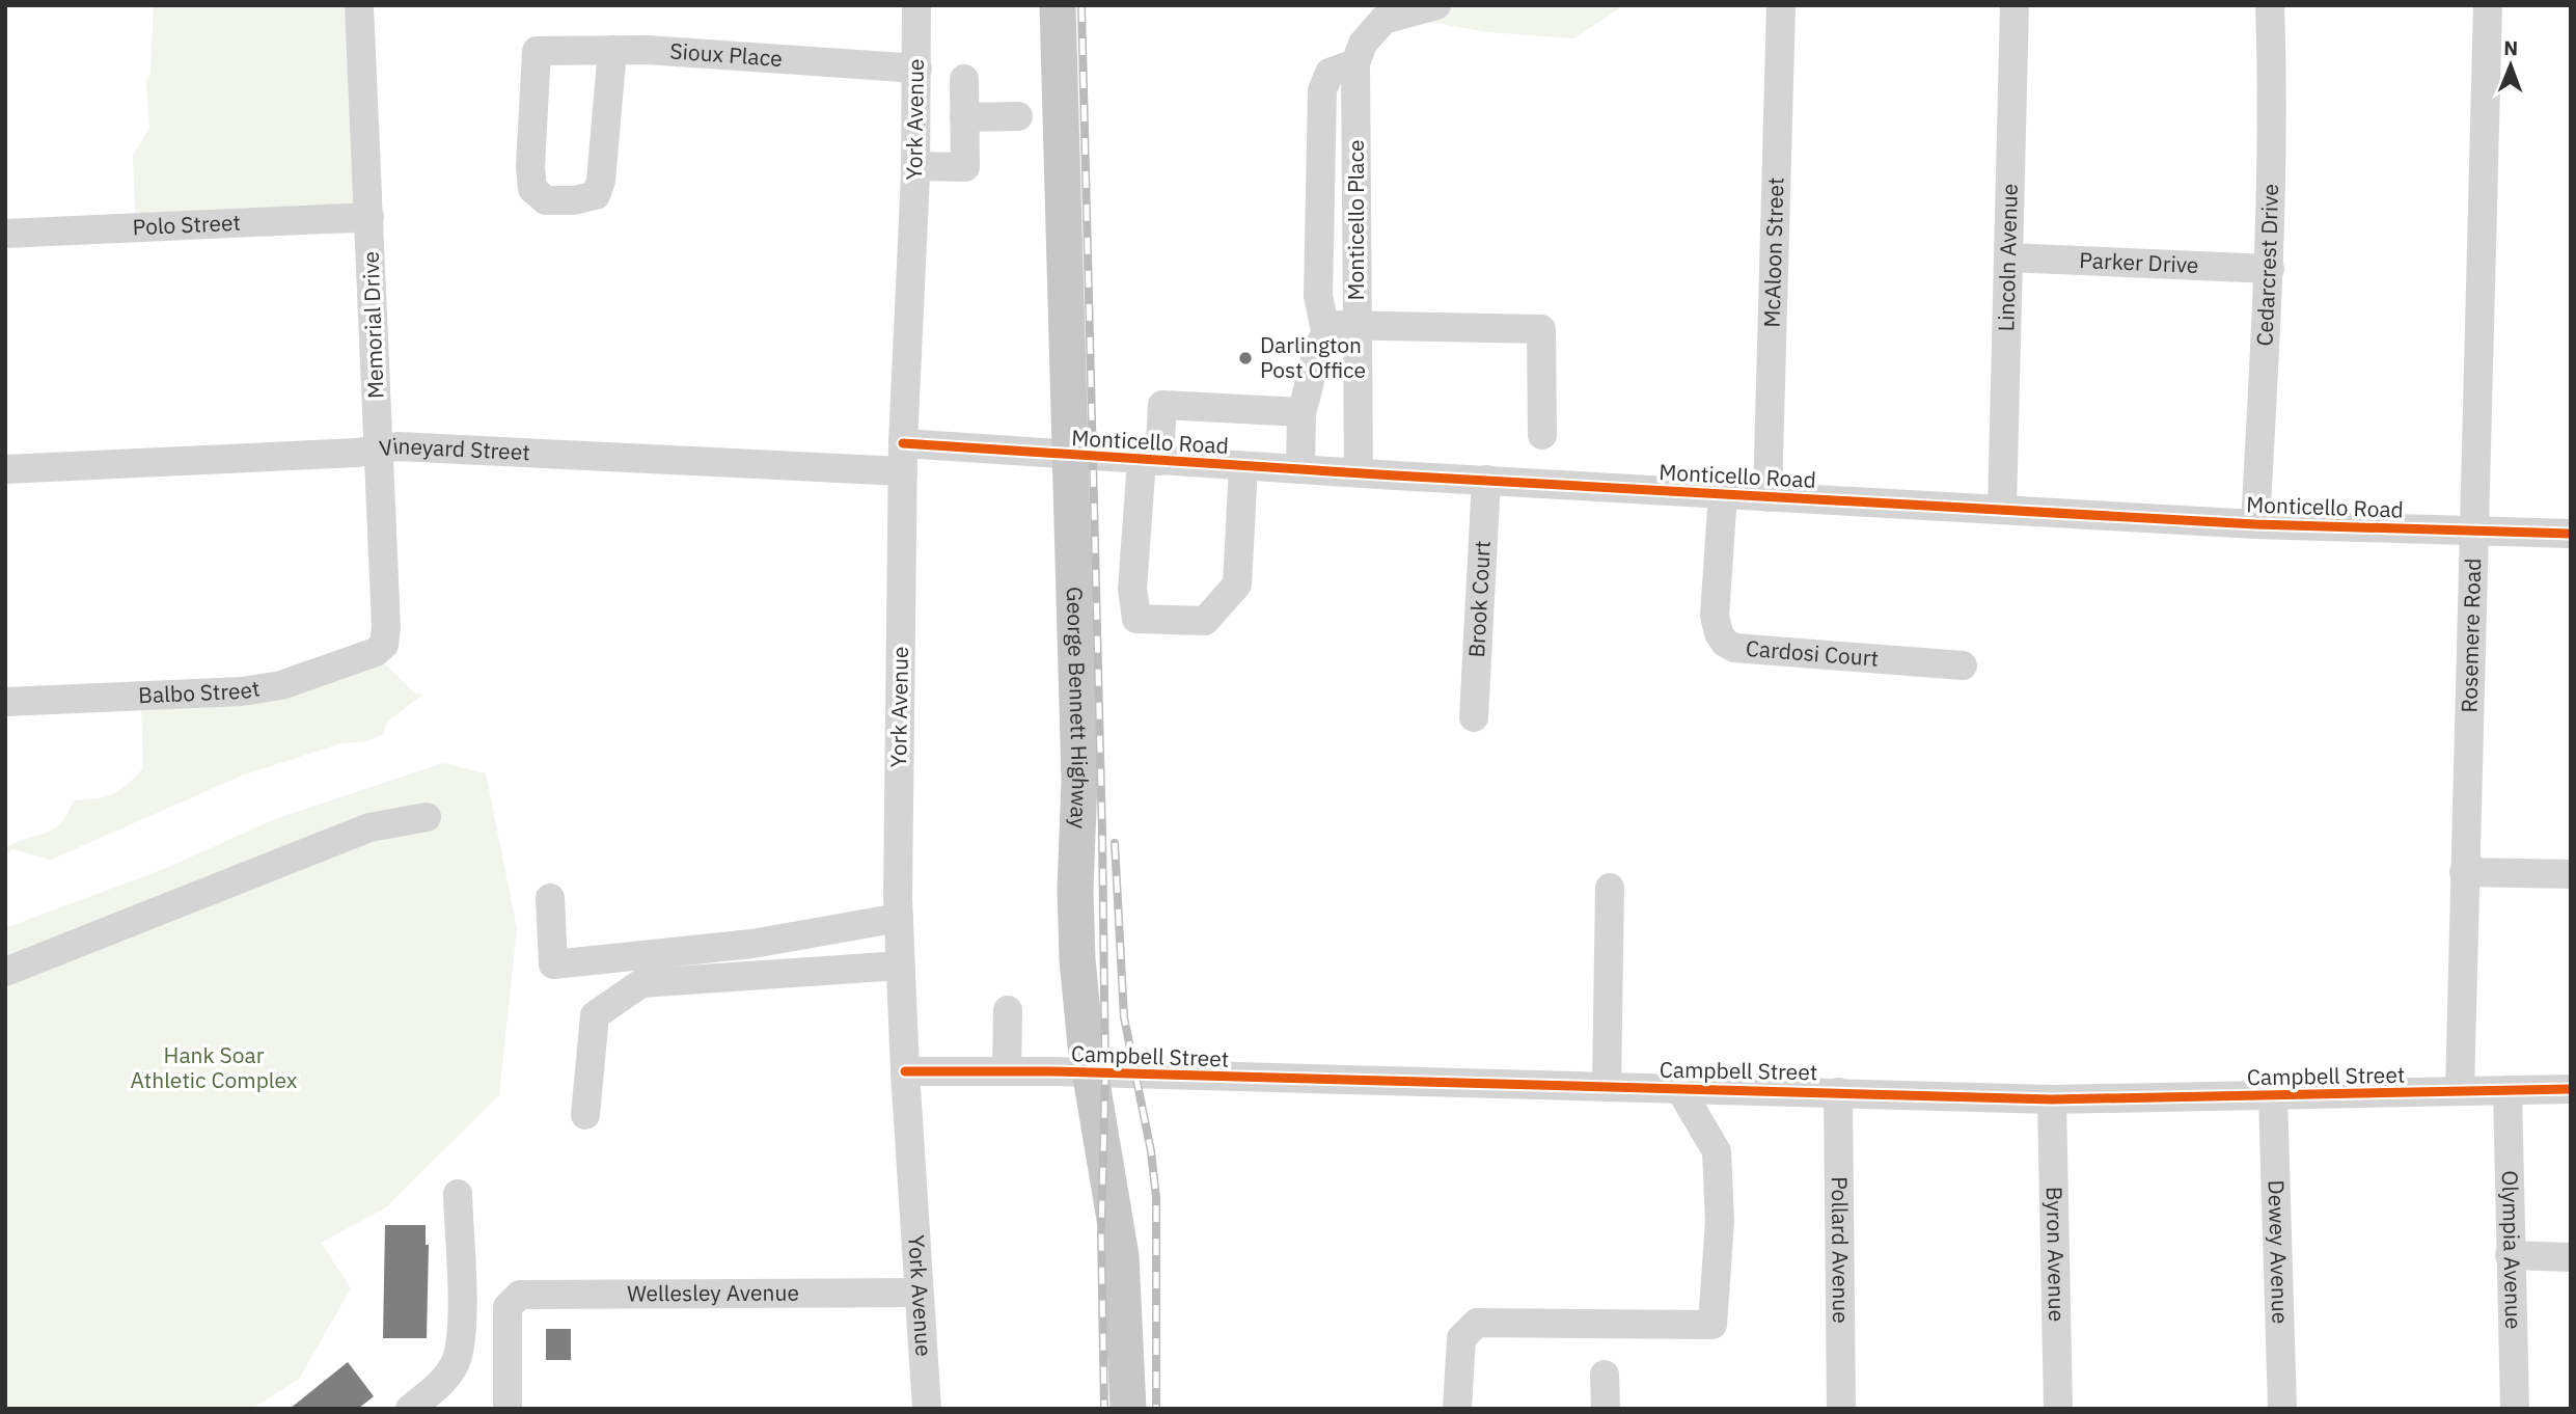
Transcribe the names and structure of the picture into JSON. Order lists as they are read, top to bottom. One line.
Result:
{"streets":{"main road":["George Bennett Highway"],"street":["Sioux Place","York Avenue","Monticello Place","Polo Street","McAloon Street","Lincoln Avenue","Parker Drive","Cedarcrest Drive","Memorial Drive","Monticello Road","Vineyard Street","Brook Court","Rosemere Road","Cardosi Court","Balbo Street","Campbell Street","Olympia Avenue","Pollard Avenue","Dewey Avenue","Byron Avenue","Wellesley Avenue"]},"crossings":[["Sioux Place","York Avenue"],["York Avenue","Monticello Road"],["York Avenue","Vineyard Street"],["York Avenue","Campbell Street"],["York Avenue","Wellesley Avenue"],["Monticello Place","Monticello Road"],["Polo Street","Memorial Drive"],["McAloon Street","Monticello Road"],["Lincoln Avenue","Parker Drive"],["Lincoln Avenue","Monticello Road"],["Parker Drive","Cedarcrest Drive"],["Cedarcrest Drive","Monticello Road"],["Memorial Drive","Vineyard Street"],["Memorial Drive","Balbo Street"],["Monticello Road","Vineyard Street"],["Monticello Road","Brook Court"],["Monticello Road","Rosemere Road"],["Monticello Road","Cardosi Court"],["Monticello Road","George Bennett Highway"],["Rosemere Road","Campbell Street"],["George Bennett Highway","Campbell Street"],["Campbell Street","Olympia Avenue"],["Campbell Street","Pollard Avenue"],["Campbell Street","Dewey Avenue"],["Campbell Street","Byron Avenue"]],"parks":["Hank Soar Athletic Complex"],"places":["Darlington Post Office"],"north":"top"}
